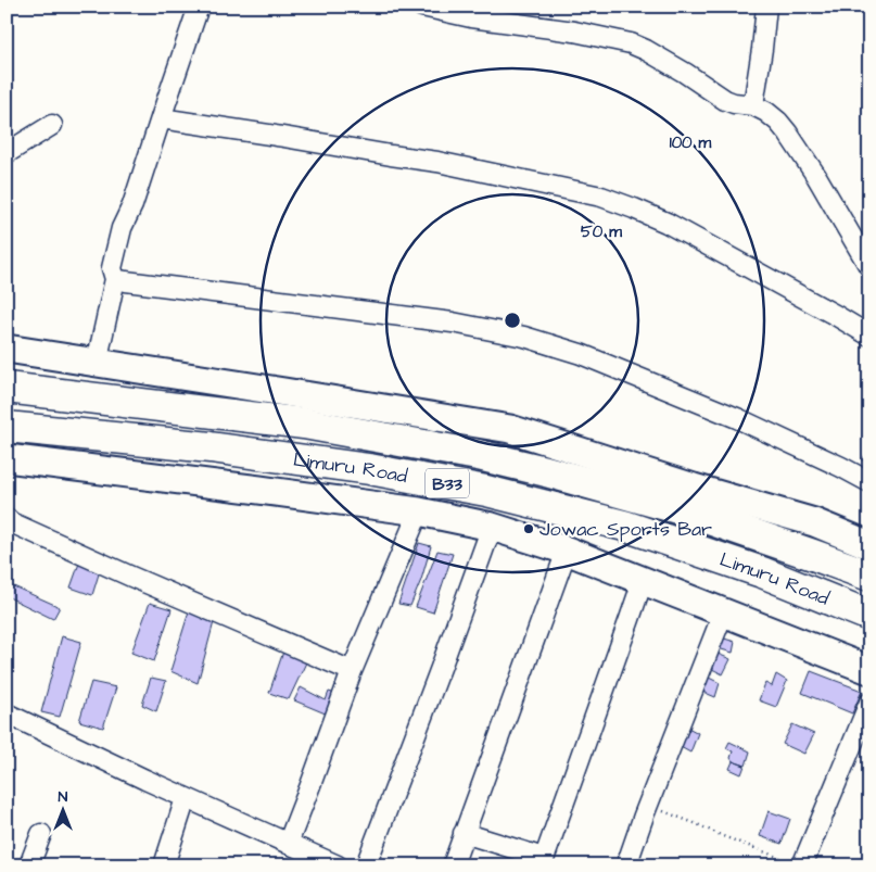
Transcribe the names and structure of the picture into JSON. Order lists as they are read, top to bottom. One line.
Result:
{"streets":{"highway":["Limuru Road","B33"]},"places":["Jowac Sports Bar"],"north":"top","rings":["100 m","50 m"]}
